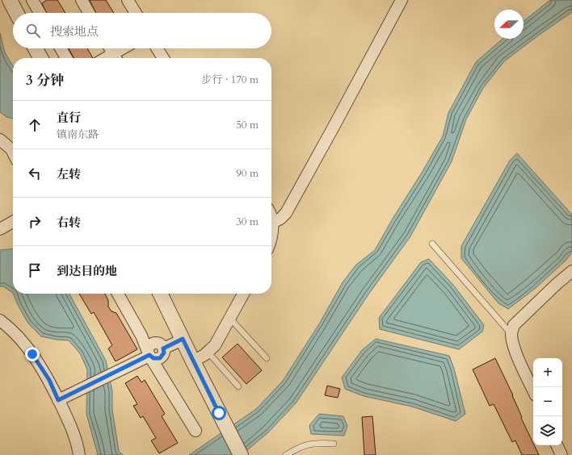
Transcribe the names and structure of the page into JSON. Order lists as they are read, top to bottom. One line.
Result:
{"north":"left","page":{"search":"搜索地点","heading":["3 分钟","步行 · 170 m"],"list":[["直行","镇南东路","50 m"],["左转","90 m"],["右转","30 m"],"到达目的地"],"map_buttons":["+","−"]}}
